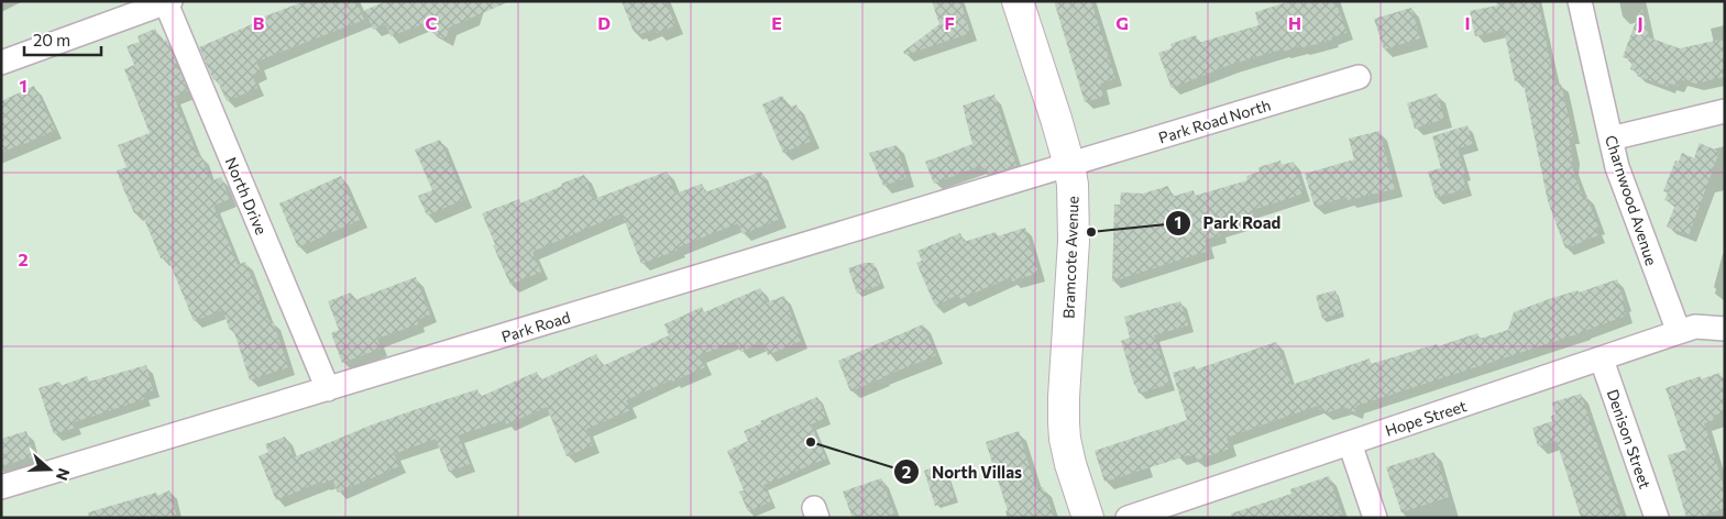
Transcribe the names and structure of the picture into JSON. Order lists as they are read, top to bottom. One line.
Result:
{"streets":{"street":["Park Road North","North Drive","Charnwood Avenue","Bramcote Avenue","Park Road","Hope Street","Denison Street"]},"crossings":[["Park Road North","Bramcote Avenue"],["Park Road North","Park Road"],["North Drive","Park Road"],["Charnwood Avenue","Hope Street"],["Bramcote Avenue","Park Road"],["Hope Street","Denison Street"]],"places":["Park Road","North Villas"],"scale_bar":"20 m","north":"right","grid":{"columns":["B","C","D","E","F","G","H","I","J"],"rows":["1","2"]}}
